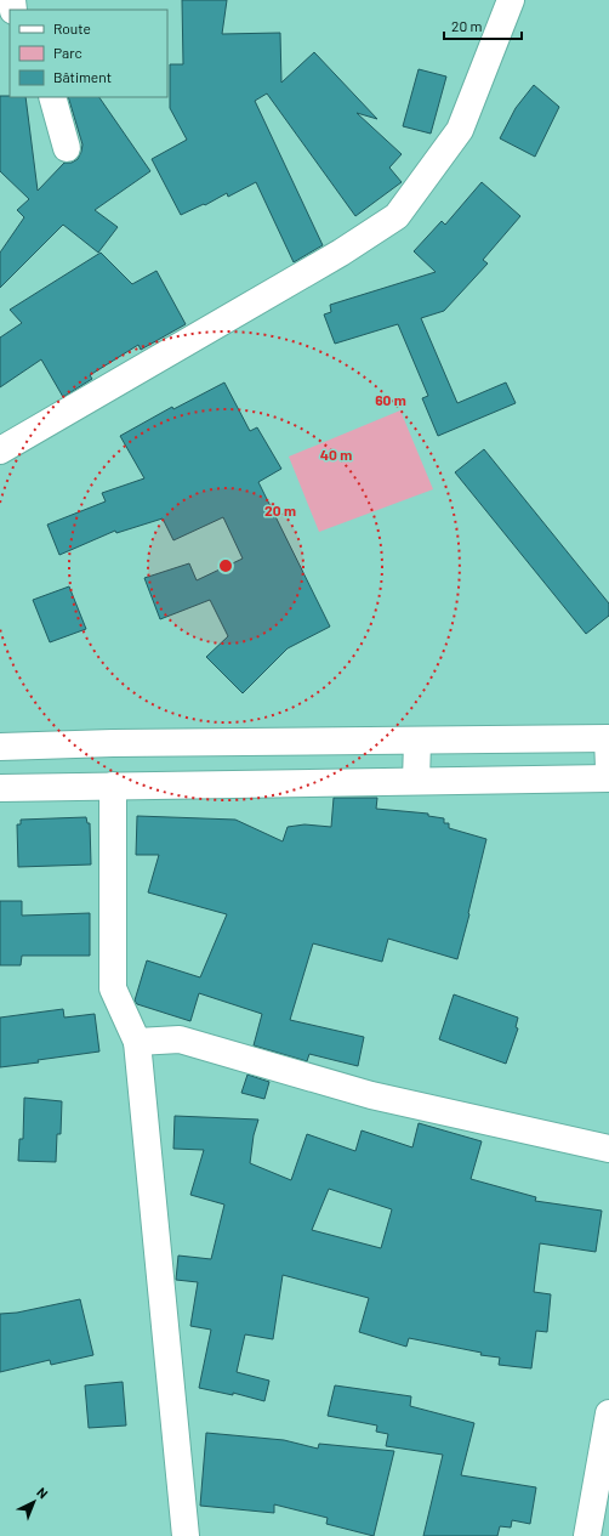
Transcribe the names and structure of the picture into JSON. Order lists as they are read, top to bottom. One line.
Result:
{"legend":["Route","Parc","Bâtiment"],"scale_bar":"20 m","north":"top right","rings":["60 m","40 m","20 m"]}
